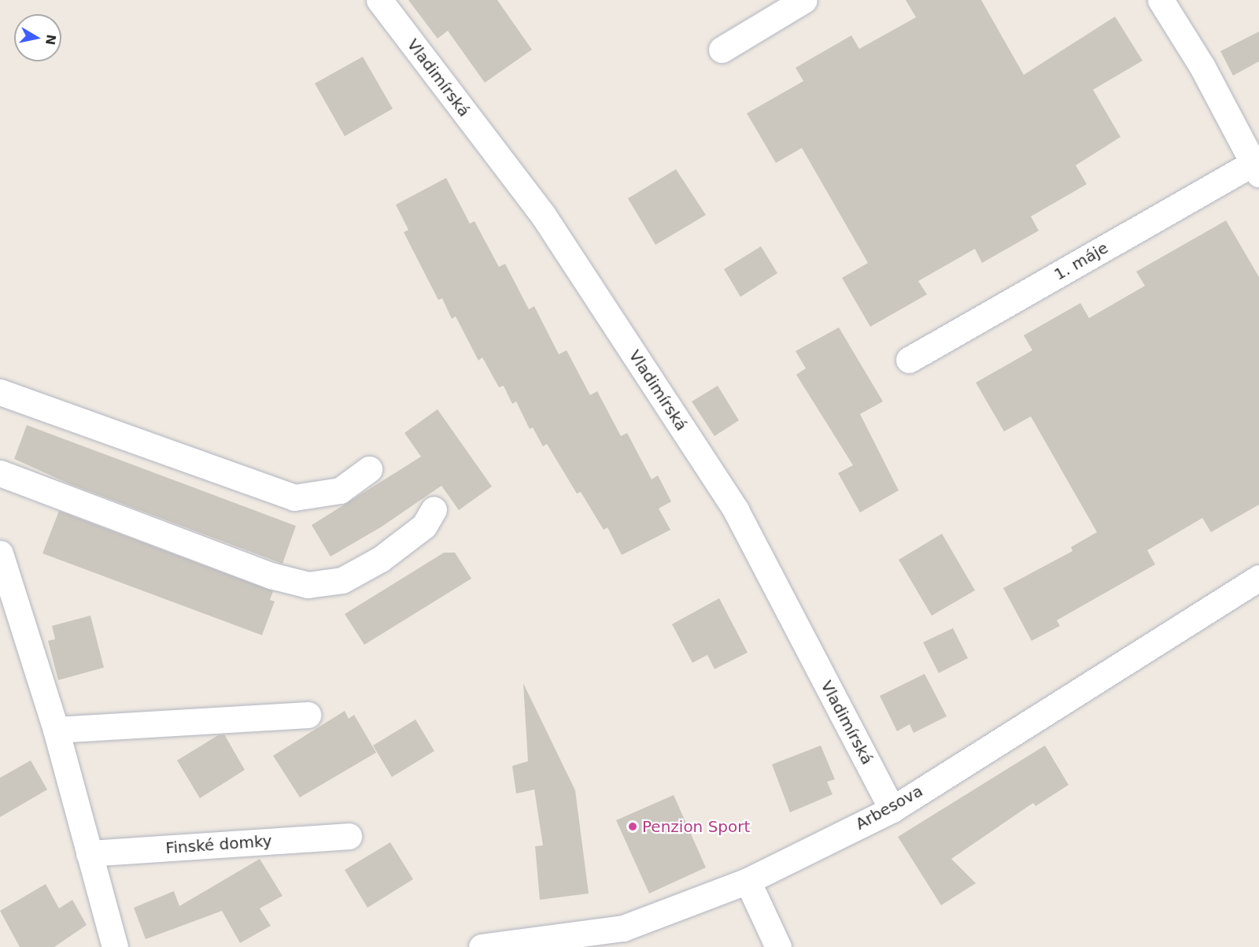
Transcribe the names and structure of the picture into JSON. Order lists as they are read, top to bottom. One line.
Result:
{"streets":{"street":["Vladimírská","1. máje","Arbesova","Finské domky"]},"crossings":[["Vladimírská","Arbesova"]],"places":["Penzion Sport"],"north":"right"}
